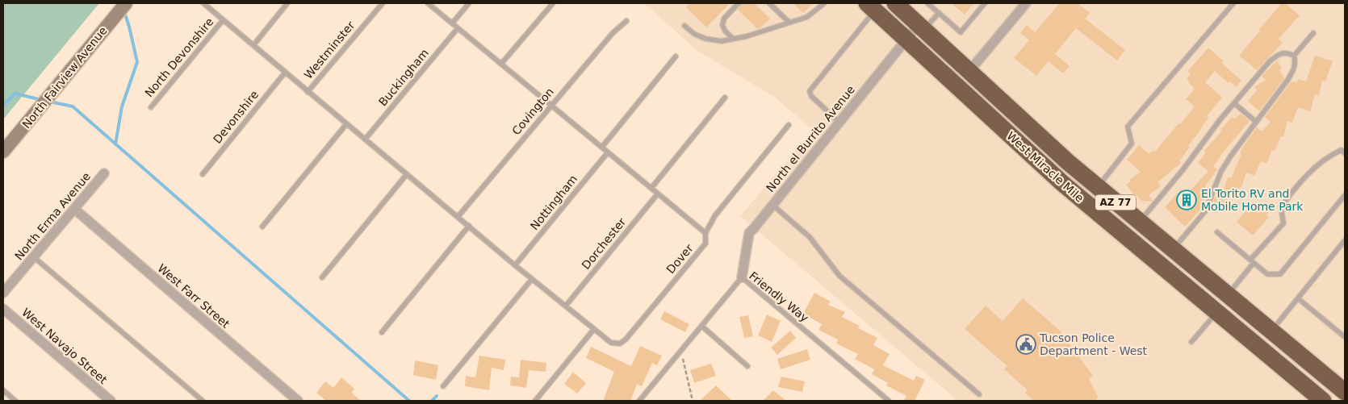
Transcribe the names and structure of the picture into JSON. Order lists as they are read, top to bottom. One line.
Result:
{"streets":{"highway":["West Miracle Mile","AZ 77"],"street":["North Fairview Avenue","North el Burrito Avenue","North Erma Avenue","West Farr Street","West Navajo Street"],"lane":["Westminster","North Devonshire","Buckingham","Covington","Devonshire","Nottingham","Dorchester","Dover","Friendly Way"]},"crossings":[["North el Burrito Avenue","West Miracle Mile"],["North el Burrito Avenue","Friendly Way"],["North Erma Avenue","West Farr Street"]],"places":{"building":["El Torito RV and Mobile Home Park"],"public building":["Tucson Police Department - West"]}}
